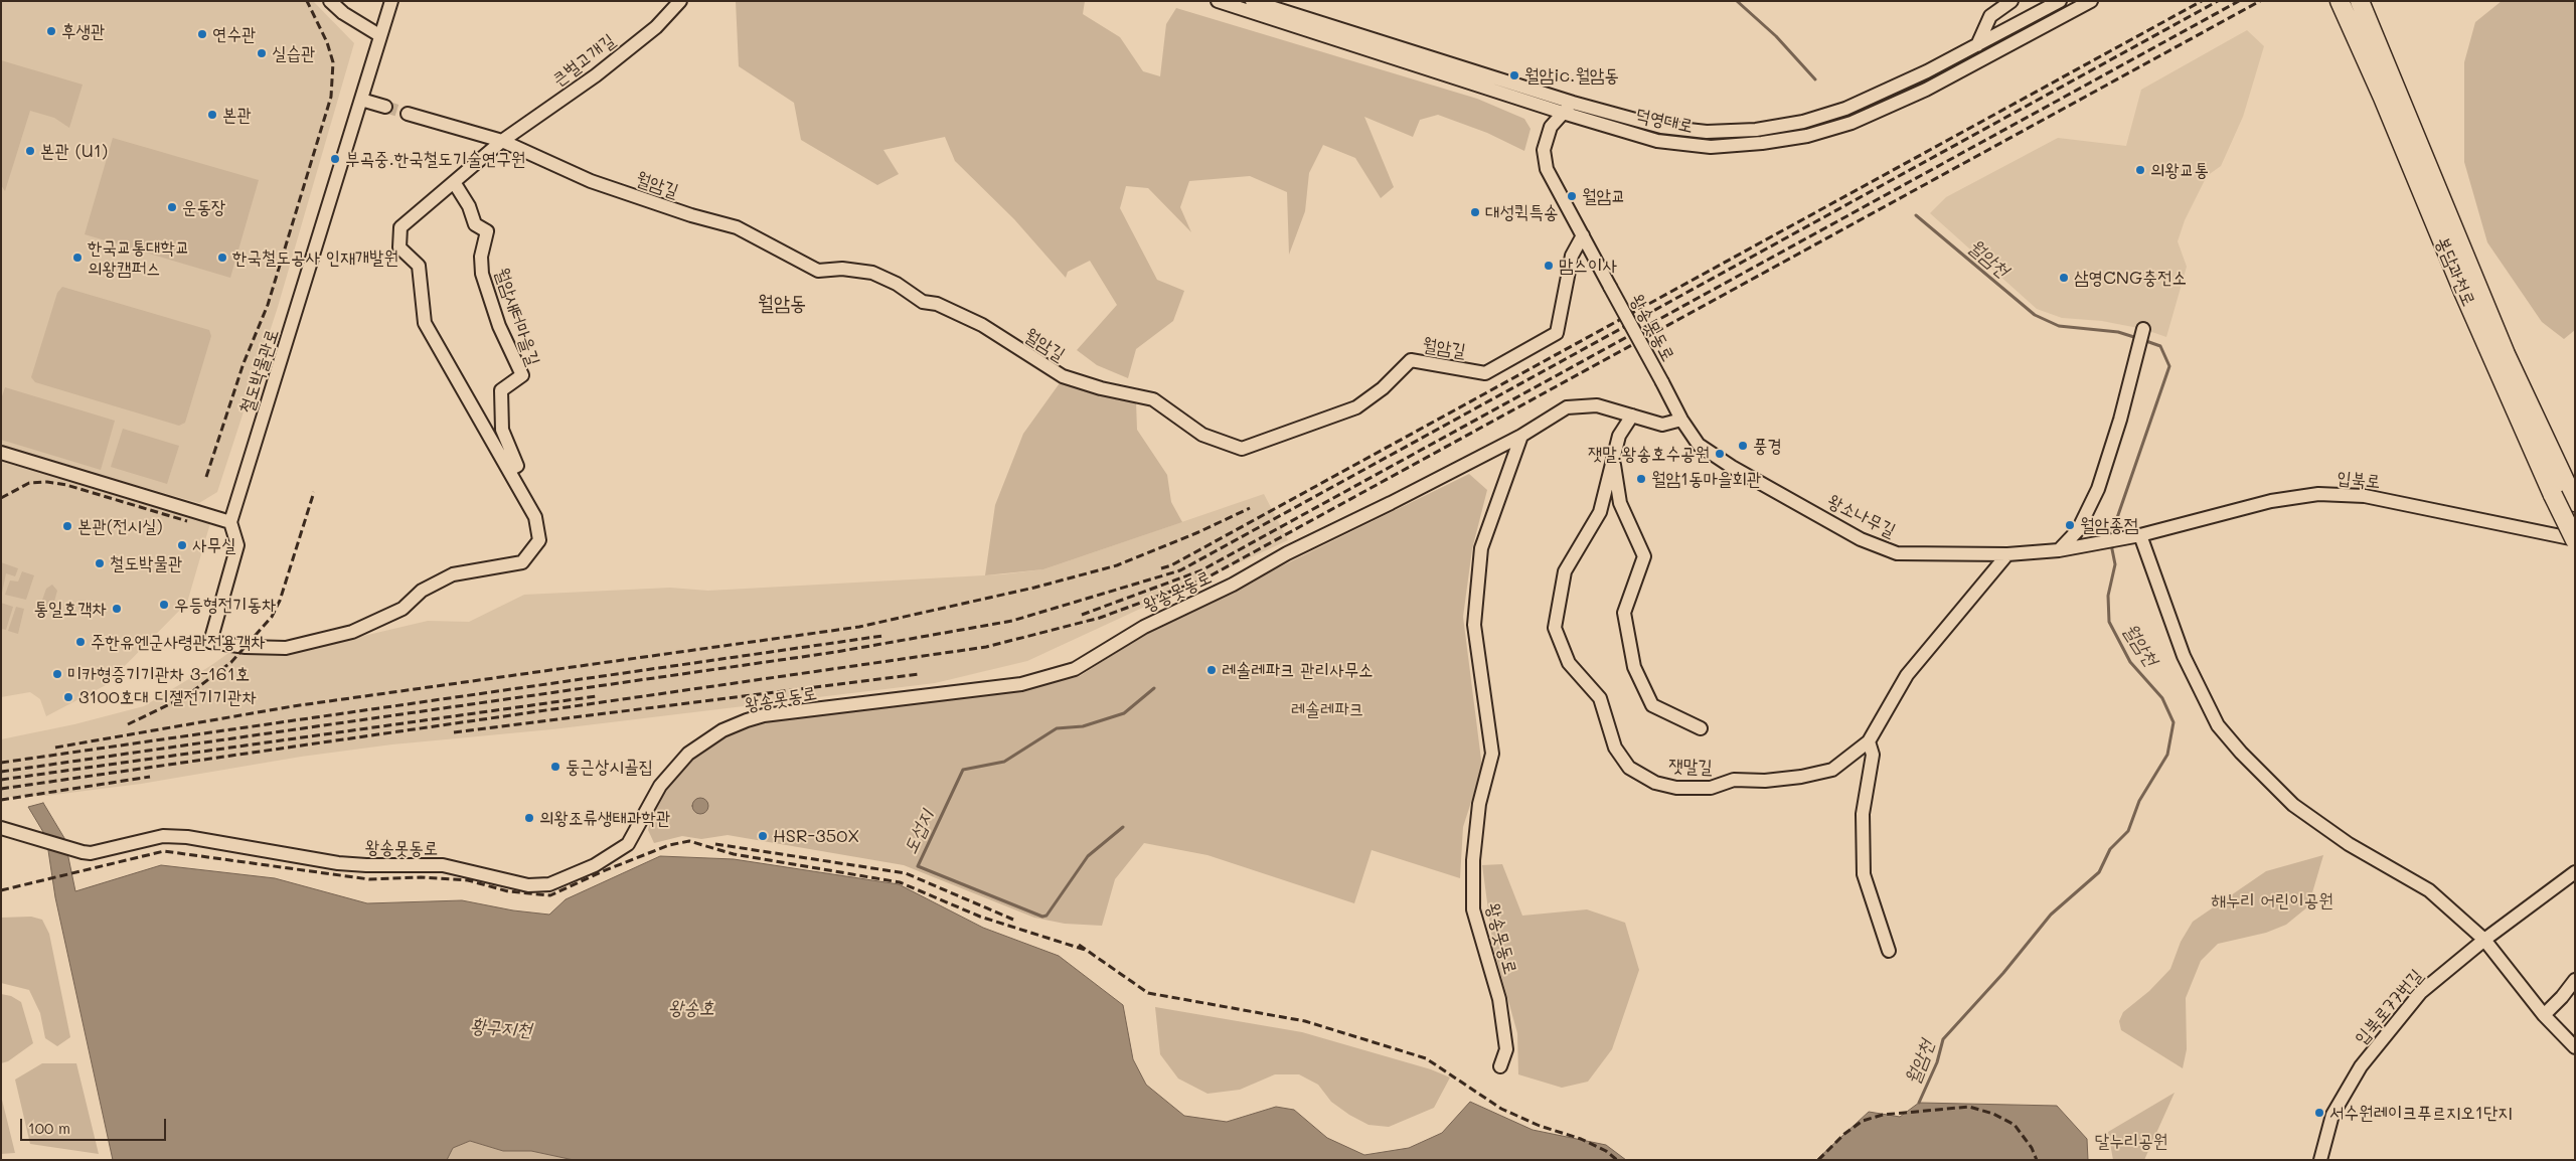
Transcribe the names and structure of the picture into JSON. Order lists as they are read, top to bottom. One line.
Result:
{"streets":{"highway":["봉담과천로"],"street":["큰벌고개길","덕영대로","월암길","월암새터마을길","왕송못동로","철도박물관로","입북로","왕소나무길","잿말길","입북로77번길"]},"crossings":[["큰벌고개길","월암길"],["덕영대로","왕송못동로"],["월암길","왕송못동로"],["봉담과천로","입북로"],["왕송못동로","왕소나무길"],["왕송못동로","잿말길"],["입북로","왕소나무길"],["왕소나무길","잿말길"]],"districts":["월암동"],"water":["월암천","도섭지","왕송호","황구지천"],"parks":["레솔레파크","해누리 어린이공원","달누리공원"],"places":["후생관","연수관","실습관","월암ic.월암동","본관","본관 (U1)","부곡중.한국철도기술연구원","의왕교통","월암교","운동장","대성퀵특송","한국교통대학교 의왕캠퍼스","한국철도공사 인재개발원","맘스이사","삼영CNG충전소","풍경","잿말.왕송호수공원","월암1동마을회관","월암종점","본관(전시실)","사무실","철도박물관","우등형전기동차","통일호객차","주한유엔군사령관전용객차","레솔레파크 관리사무소","미카형증기기관차 3-161호","3100호대 디젤전기기관차","둥근상시골집","의왕조류생태과학관","HSR-350X","서수원레이크푸르지오1단지"],"scale_bar":"100 m"}
